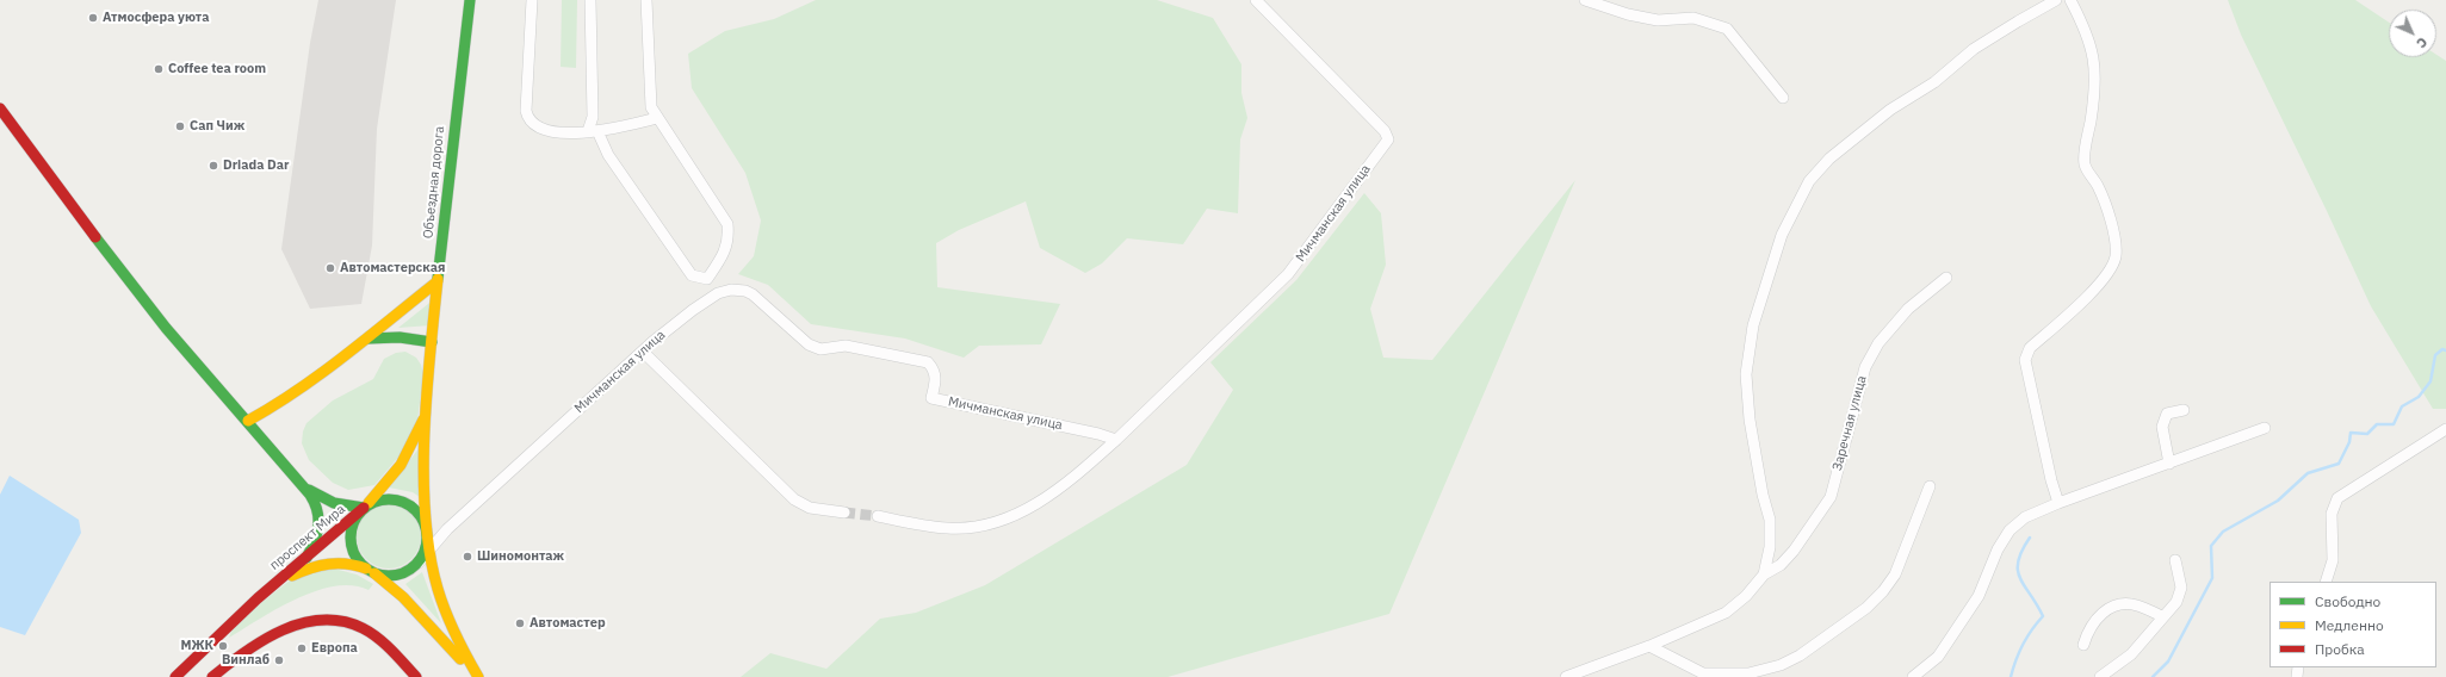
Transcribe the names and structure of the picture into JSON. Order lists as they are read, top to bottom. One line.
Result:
{"streets":{"main road":["Объездная дорога","проспект Мира"],"street":["Мичманская улица","Заречная улица"]},"crossings":[["Объездная дорога","проспект Мира"],["Мичманская улица","проспект Мира"]],"places":["Атмосфера уюта","Coffee tea room","Сап Чиж","Driada Dar","Автомастерская","Шиномонтаж","Автомастер","МЖК","Европа","Винлаб"],"legend":["Свободно","Медленно","Пробка"],"north":"bottom right"}
